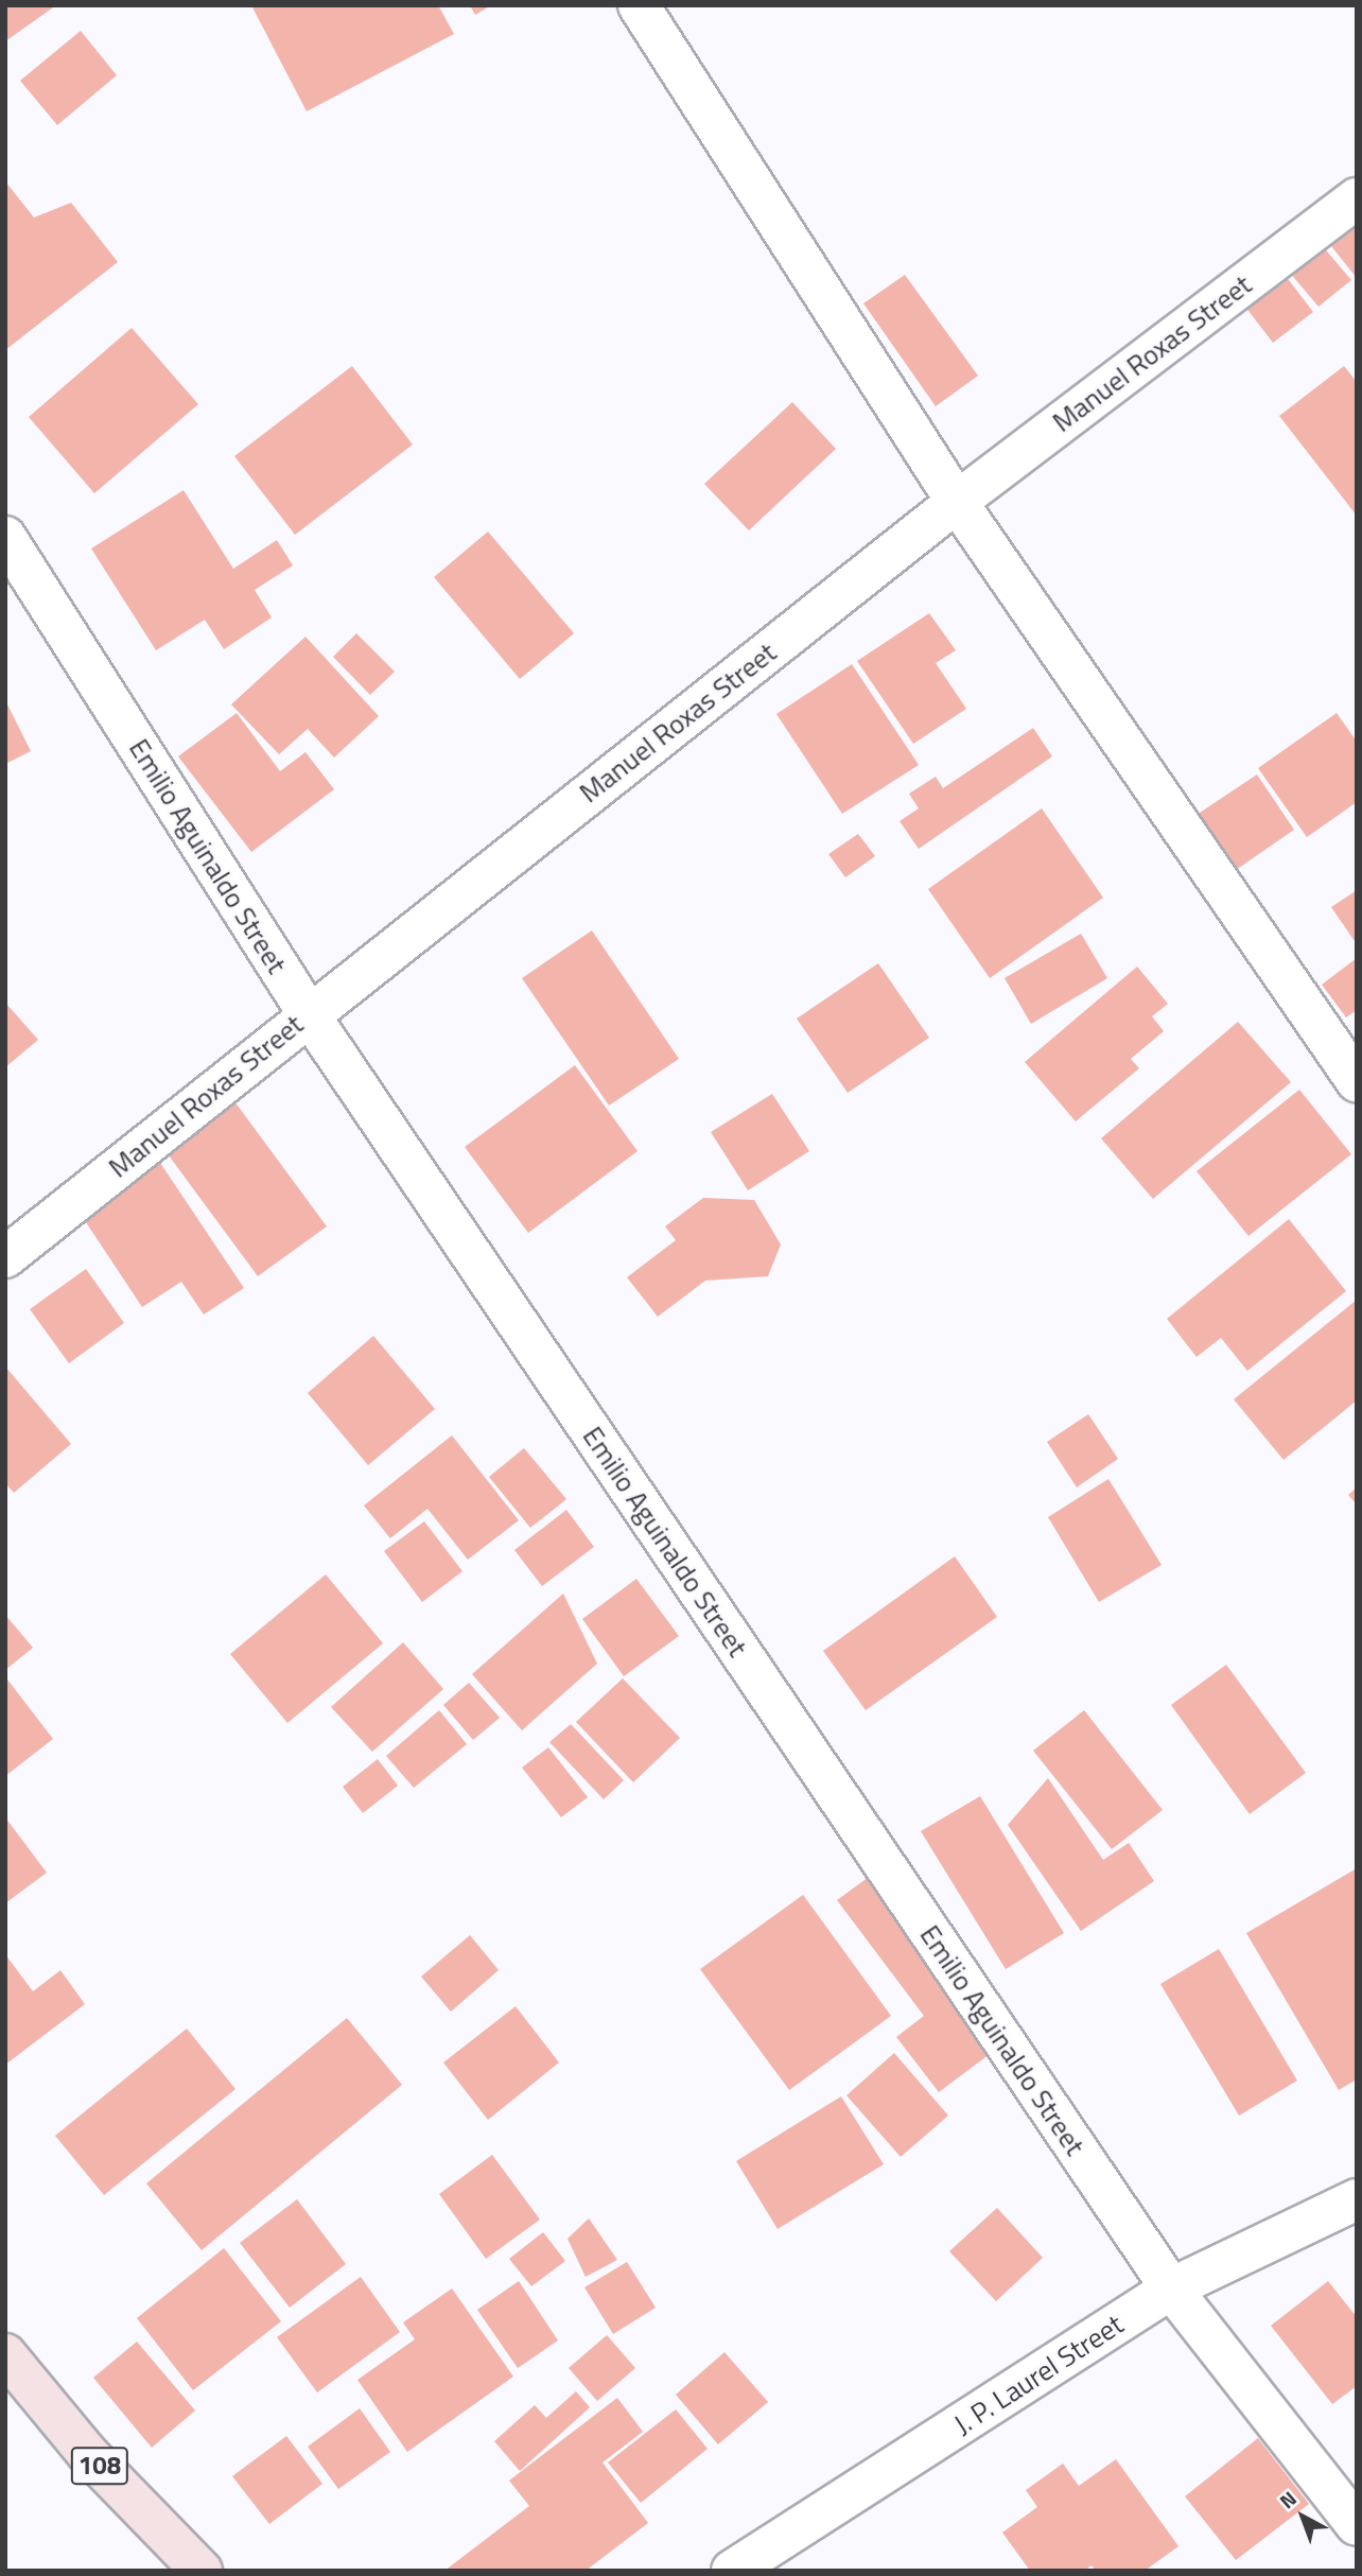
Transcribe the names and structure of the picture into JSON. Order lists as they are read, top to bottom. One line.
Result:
{"streets":{"main road":["108"],"street":["Manuel Roxas Street","Emilio Aguinaldo Street","J. P. Laurel Street"]},"crossings":[["Manuel Roxas Street","Emilio Aguinaldo Street"],["Emilio Aguinaldo Street","J. P. Laurel Street"]],"north":"top left"}
